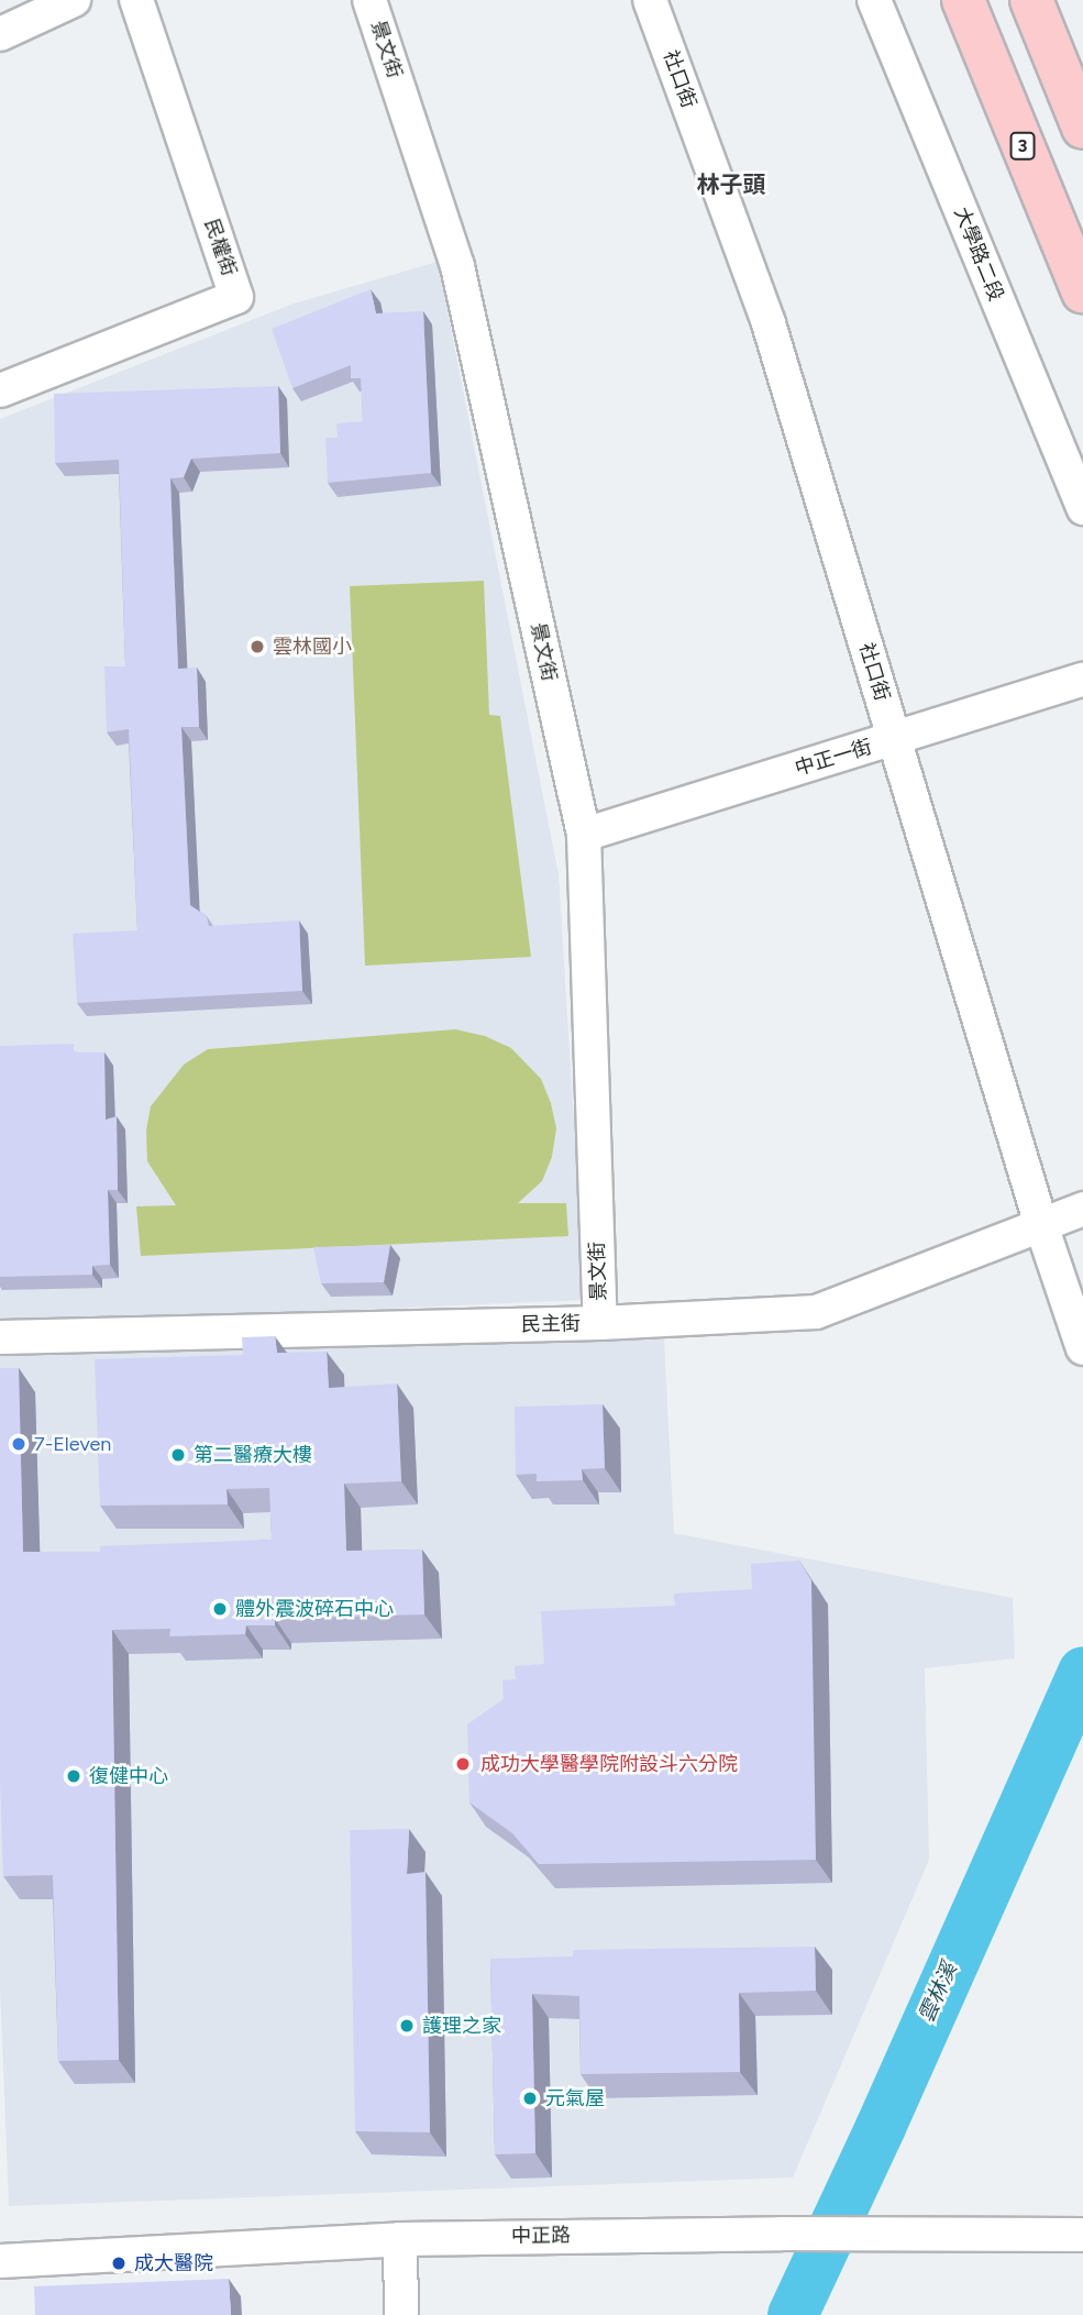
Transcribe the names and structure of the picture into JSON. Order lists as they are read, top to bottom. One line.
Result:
{"streets":{"main road":["3"],"street":["景文街","社口街","民權街","大學路二段","中正一街","民主街","中正路"]},"crossings":[["景文街","中正一街"],["景文街","民主街"],["社口街","中正一街"],["社口街","民主街"]],"districts":["林子頭"],"water":["雲林溪"],"places":["雲林國小","7-Eleven","第二醫療大樓","體外震波碎石中心","成功大學醫學院附設斗六分院","復健中心","護理之家","元氣屋","成大醫院"]}
